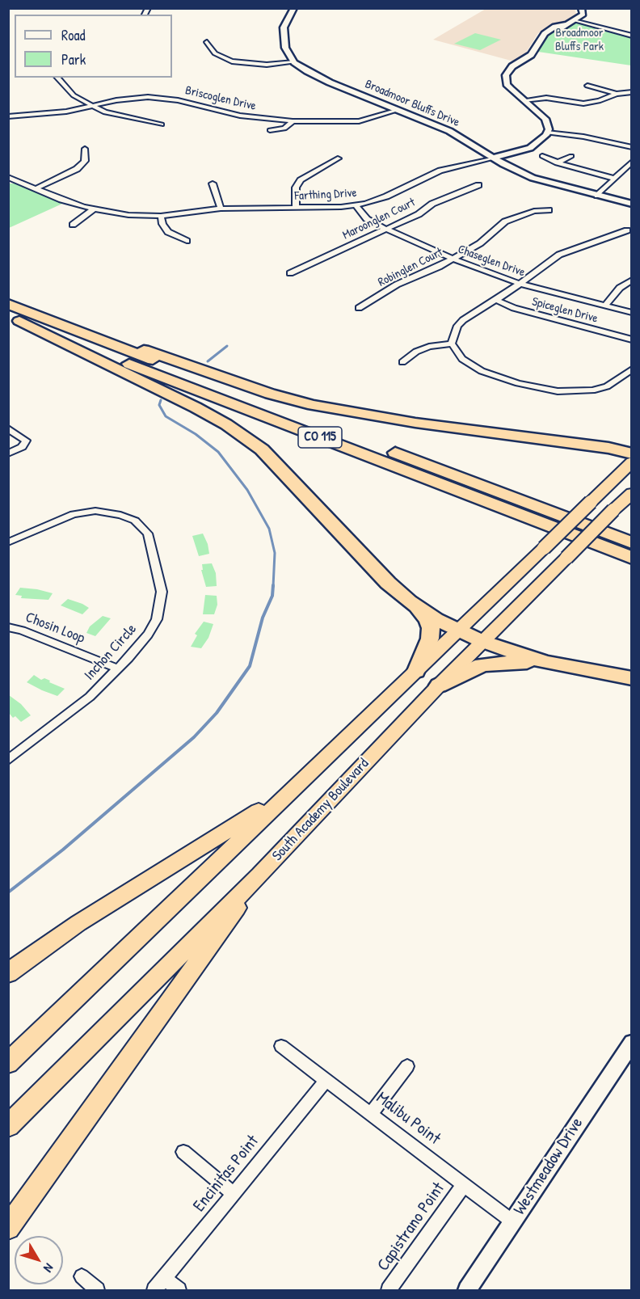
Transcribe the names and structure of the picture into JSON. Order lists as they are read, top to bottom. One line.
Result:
{"streets":{"highway":["CO 115","South Academy Boulevard"],"street":["Briscoglen Drive","Broadmoor Bluffs Drive","Farthing Drive","Maroonglen Court","Chaseglen Drive","Robinglen Court","Spiceglen Drive","Chosin Loop","Inchon Circle","Malibu Point","Westmeadow Drive","Encinitas Point","Capistrano Point"]},"crossings":[["Briscoglen Drive","Broadmoor Bluffs Drive"],["Broadmoor Bluffs Drive","Farthing Drive"],["Farthing Drive","Chaseglen Drive"],["Maroonglen Court","Chaseglen Drive"],["Chaseglen Drive","Robinglen Court"],["Chosin Loop","Inchon Circle"],["Malibu Point","Westmeadow Drive"],["Malibu Point","Encinitas Point"],["Malibu Point","Capistrano Point"]],"parks":["Broadmoor Bluffs Park"],"legend":["Road","Park"],"north":"bottom right"}
